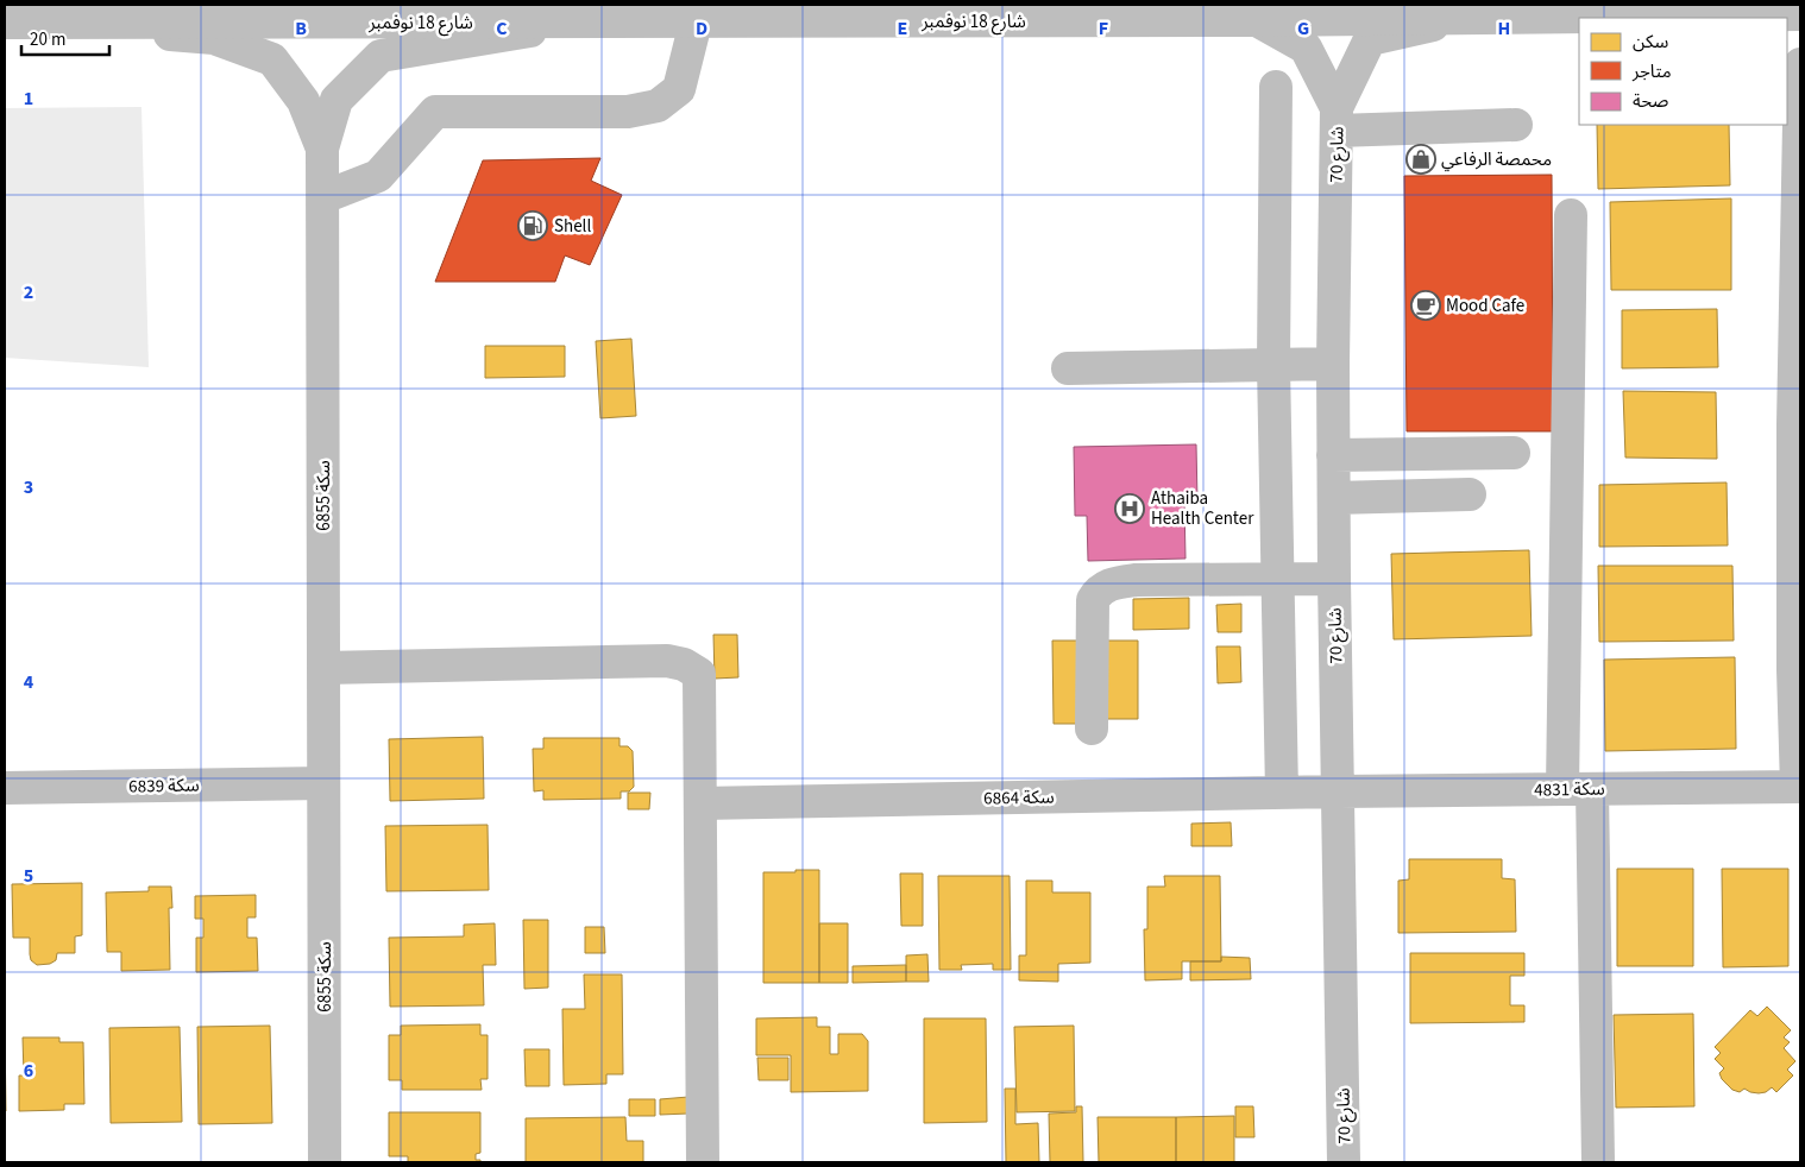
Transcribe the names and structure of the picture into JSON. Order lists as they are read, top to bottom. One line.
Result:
{"streets":{"street":["شارع 18 نوفمبر","شارع 70","سكة 6855","سكة 6839","سكة 4831","سكة 6864"]},"crossings":[["شارع 18 نوفمبر","شارع 70"],["شارع 18 نوفمبر","سكة 6855"],["شارع 70","سكة 4831"],["شارع 70","سكة 6864"],["سكة 6855","سكة 6839"],["سكة 4831","سكة 6864"]],"places":{"shop":["محمصة الرفاعي"],"fuel station":["Shell"],"cafe":["Mood Cafe"],"hospital":["Athaiba Health Center"]},"legend":["سكن","متاجر","صحة"],"scale_bar":"20 m","grid":{"columns":["B","C","D","E","F","G","H"],"rows":["1","2","3","4","5","6"]}}
